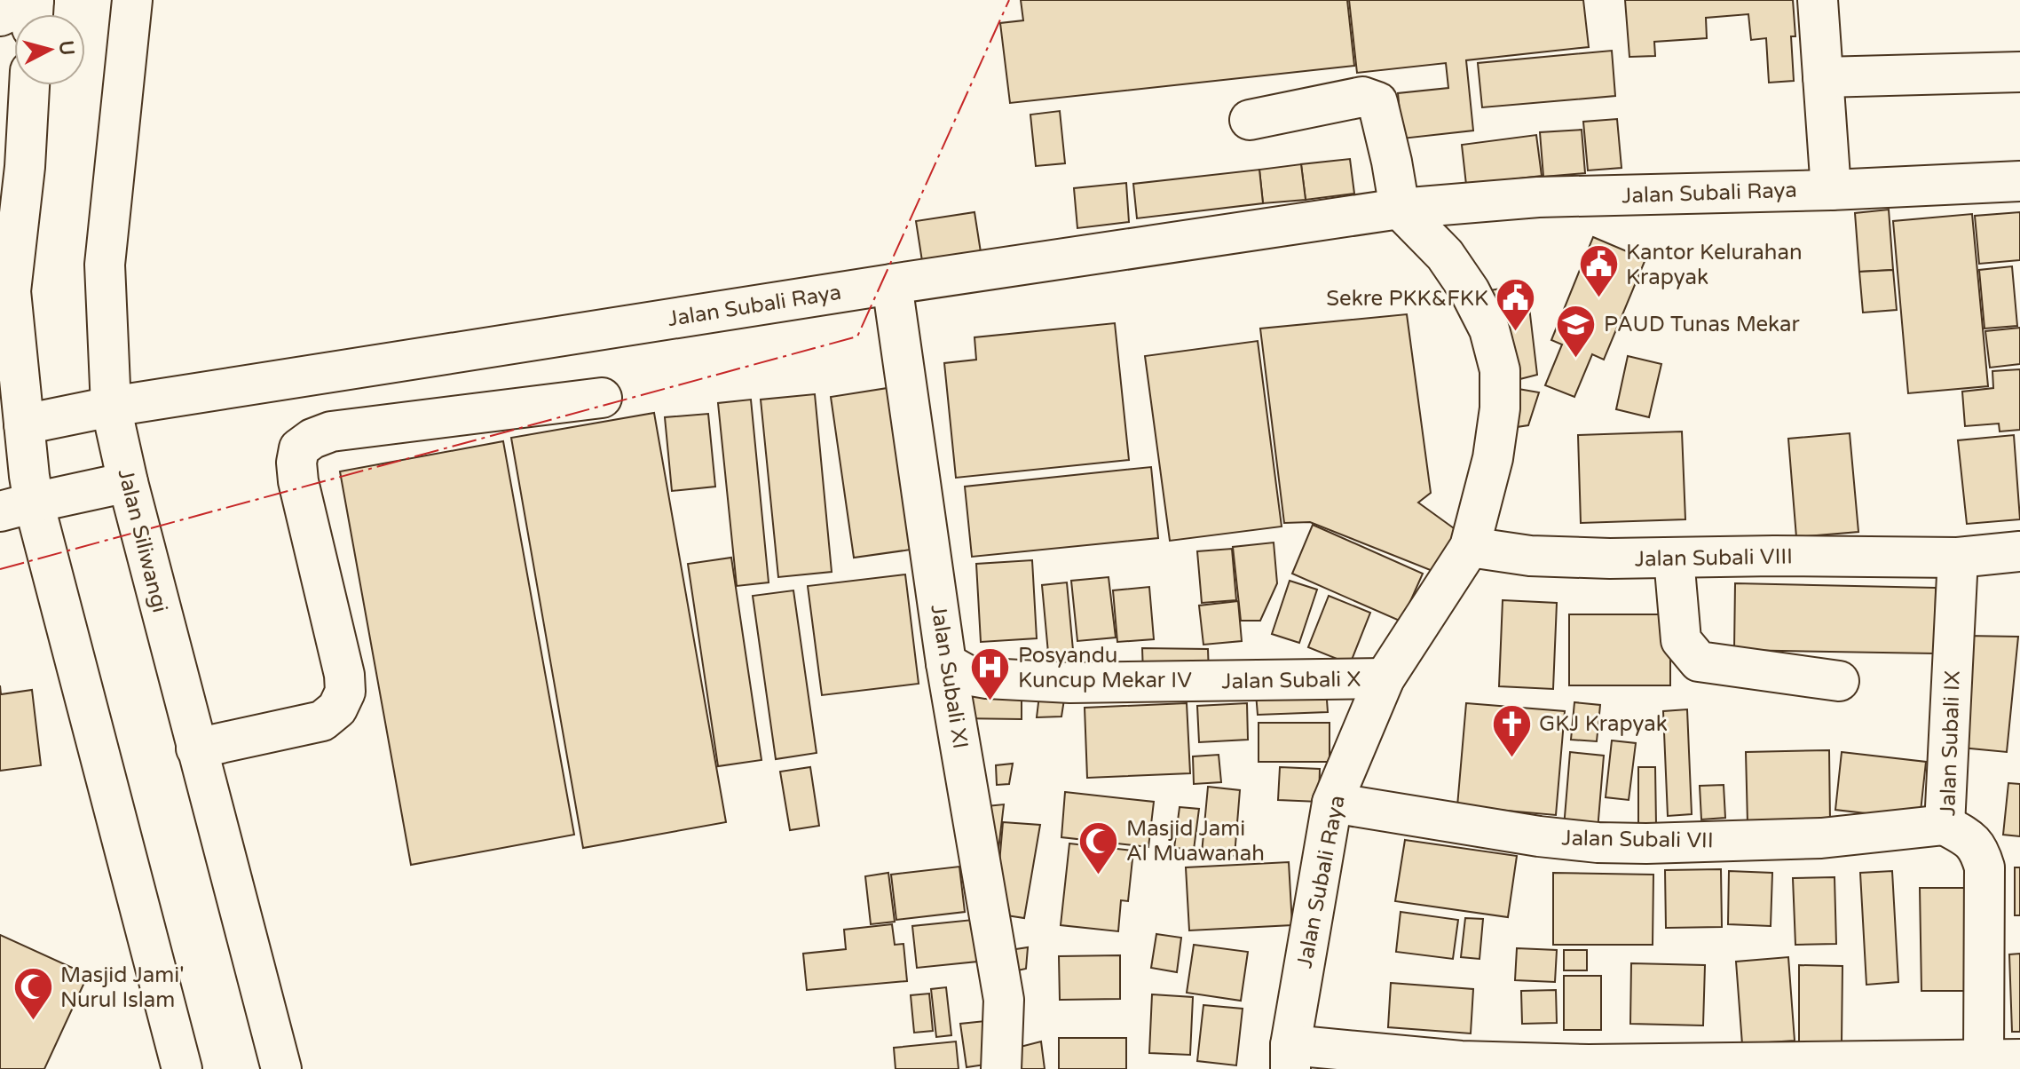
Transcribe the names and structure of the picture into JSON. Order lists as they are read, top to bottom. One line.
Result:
{"streets":{"main road":["Jalan Subali Raya","Jalan Siliwangi","Jalan Subali VIII","Jalan Subali XI","Jalan Subali X","Jalan Subali IX","Jalan Subali VII"]},"crossings":[["Jalan Subali Raya","Jalan Siliwangi"],["Jalan Subali Raya","Jalan Subali VIII"],["Jalan Subali Raya","Jalan Subali XI"],["Jalan Subali Raya","Jalan Subali X"],["Jalan Subali Raya","Jalan Subali VII"],["Jalan Subali VIII","Jalan Subali IX"],["Jalan Subali XI","Jalan Subali X"],["Jalan Subali IX","Jalan Subali VII"]],"places":{"public building":["Kantor Kelurahan Krapyak","Sekre PKK&FKK"],"school or university":["PAUD Tunas Mekar"],"hospital":["Posyandu Kuncup Mekar IV"],"church":["GKJ Krapyak"],"mosque":["Masjid Jami Al Muawanah","Masjid Jami' Nurul Islam"]},"north":"right"}
